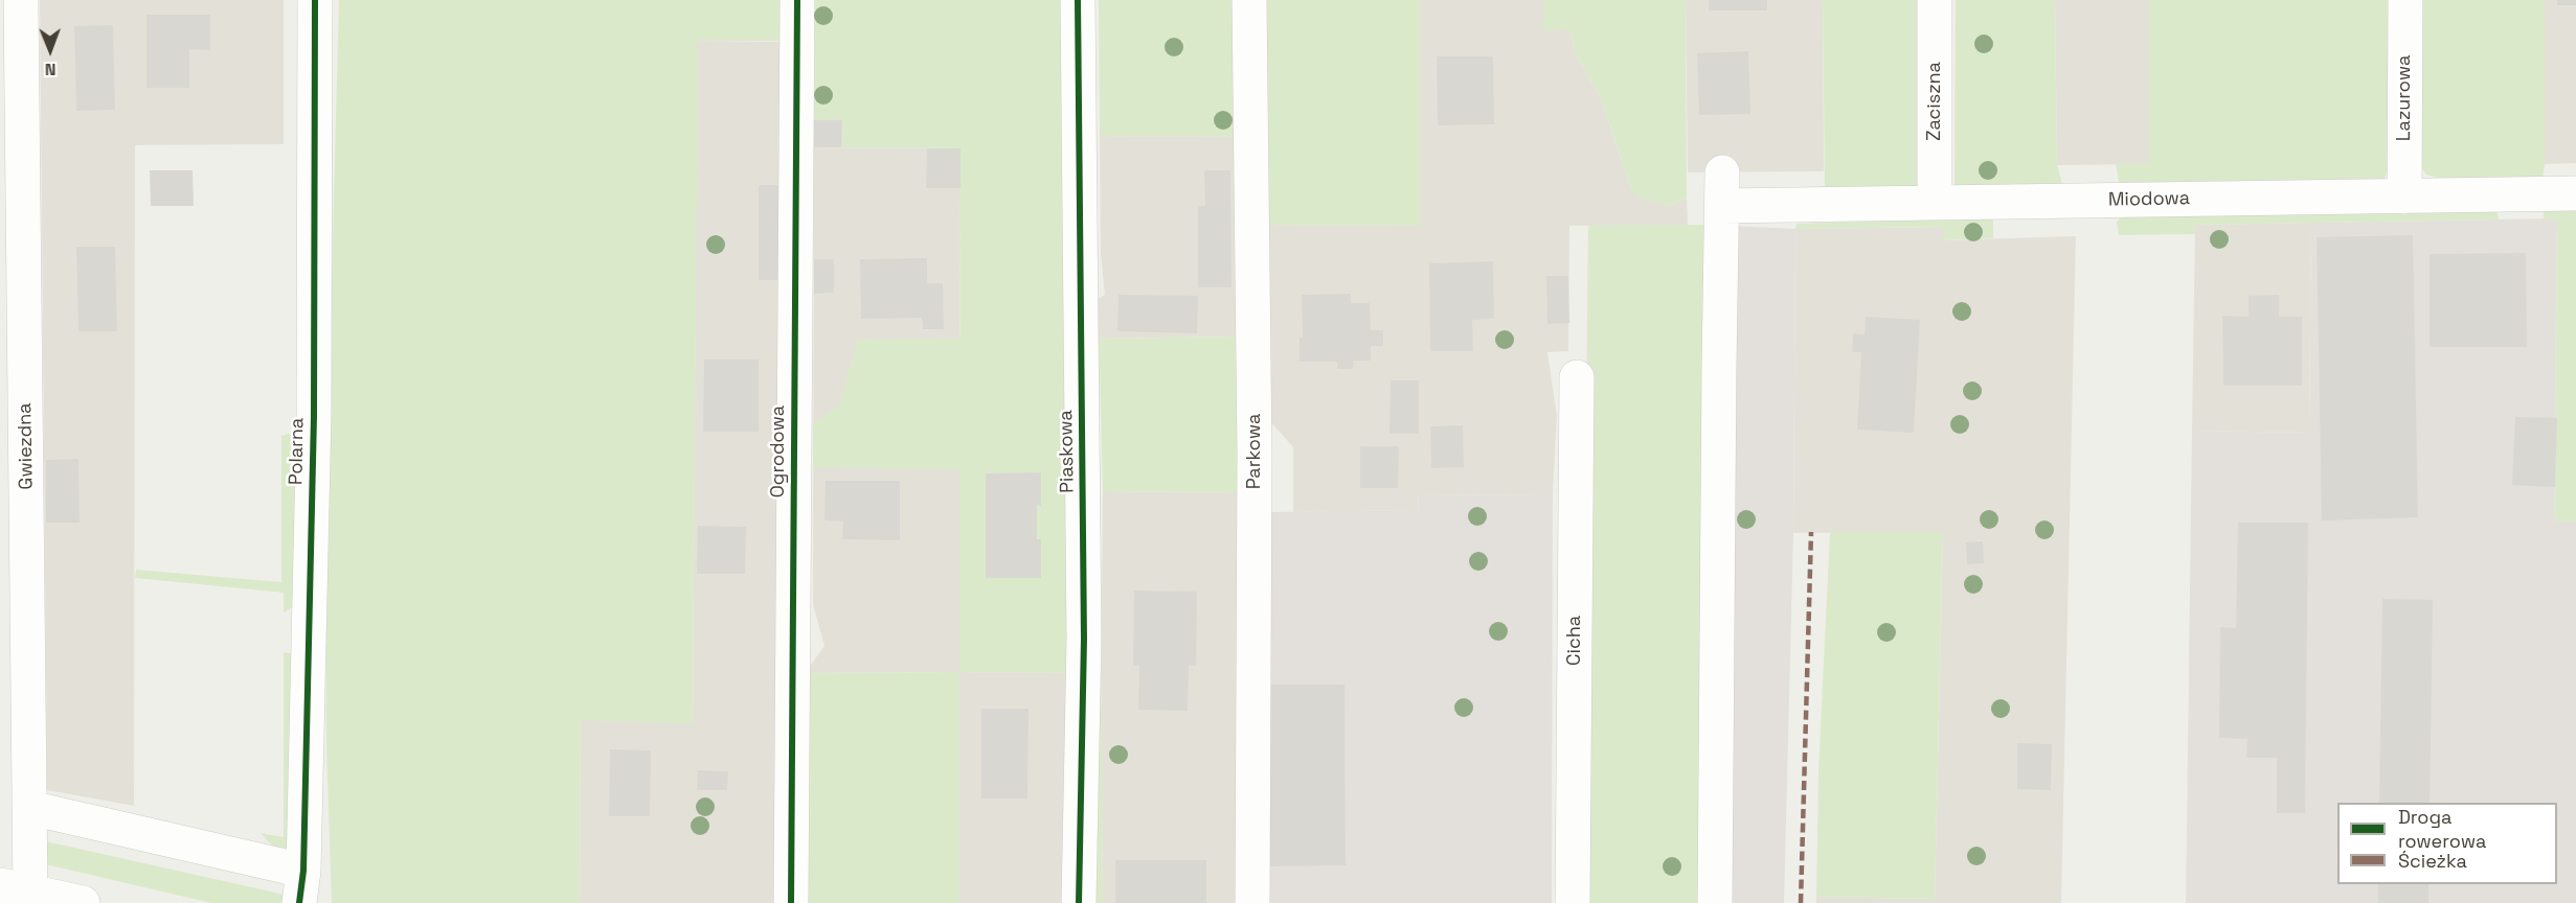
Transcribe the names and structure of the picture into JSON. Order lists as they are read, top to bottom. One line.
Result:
{"streets":{"street":["Lazurowa","Zaciszna","Miodowa","Gwiezdna","Polarna","Ogrodowa","Piaskowa","Parkowa","Cicha"]},"crossings":[["Lazurowa","Miodowa"],["Zaciszna","Miodowa"]],"legend":["Droga rowerowa","Ścieżka"],"north":"bottom"}
